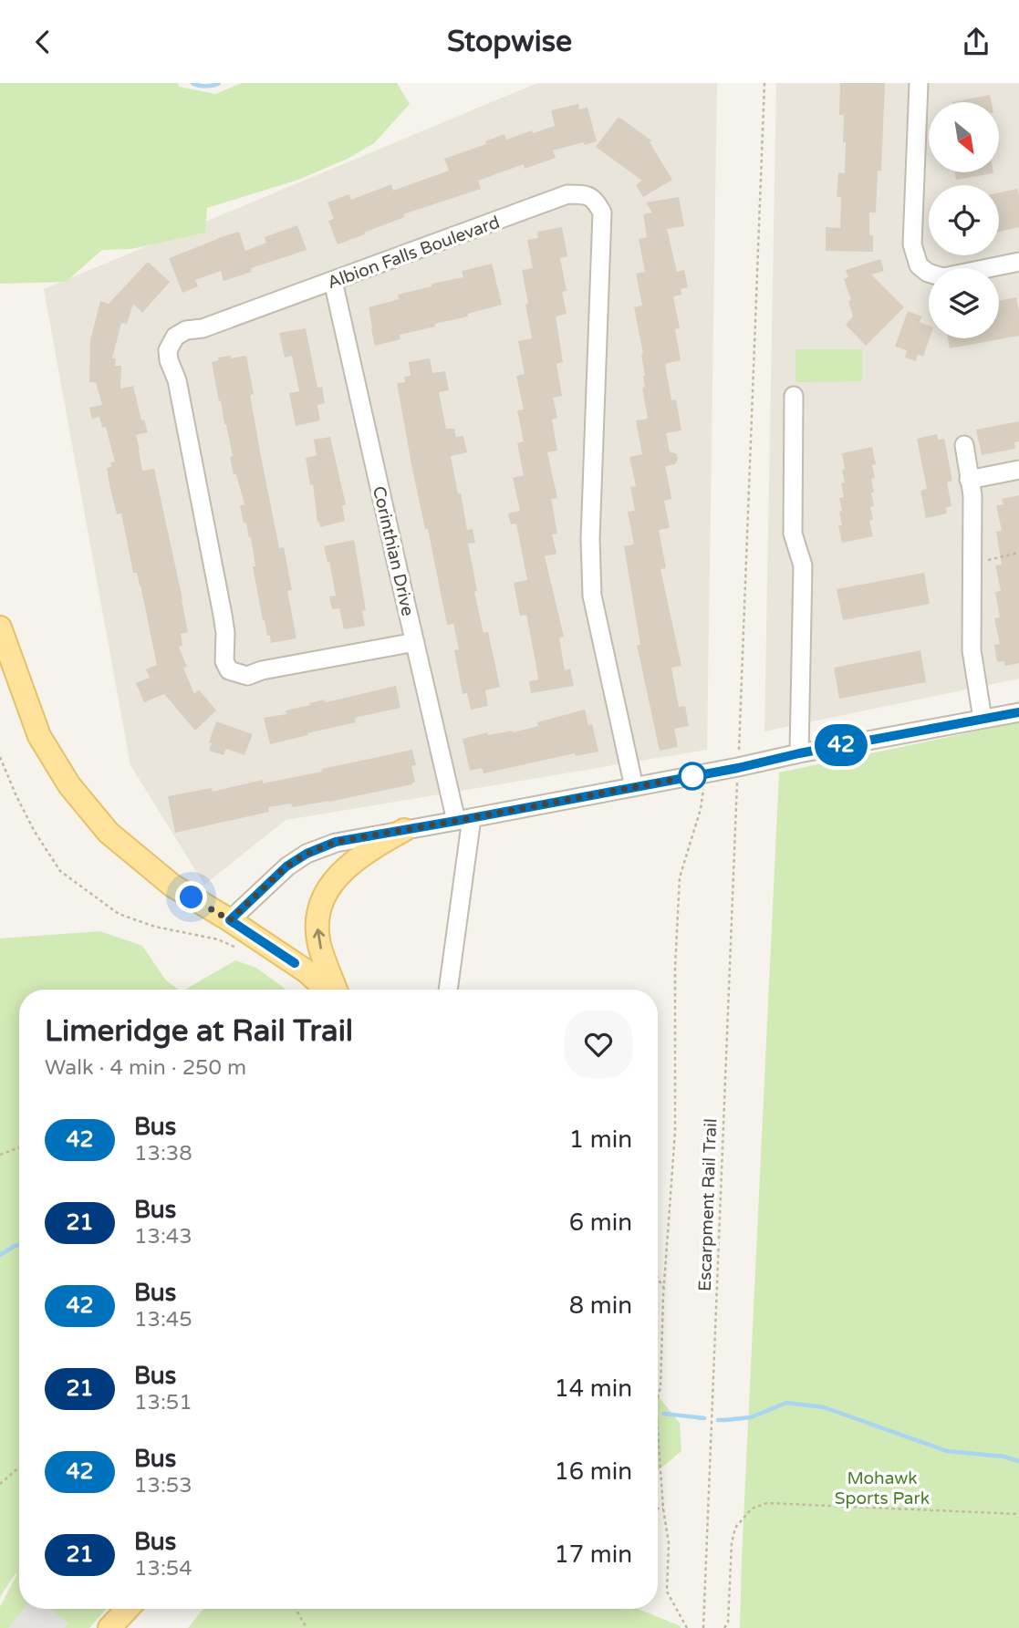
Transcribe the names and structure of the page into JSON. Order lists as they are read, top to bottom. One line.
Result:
{"streets":{"street":["Albion Falls Boulevard","Corinthian Drive"],"path":["Escarpment Rail Trail"]},"crossings":[["Albion Falls Boulevard","Corinthian Drive"]],"parks":["Mohawk Sports Park"],"lines":["bus line 42"],"north":"bottom right","page":{"header":"Stopwise","on_map":"42","heading":["Limeridge at Rail Trail","Walk · 4 min · 250 m"],"list":[{"mark":"42","name":"Bus","note":"13:38","value":"1 min"},{"mark":"21","name":"Bus","note":"13:43","value":"6 min"},{"mark":"42","name":"Bus","note":"13:45","value":"8 min"},{"mark":"21","name":"Bus","note":"13:51","value":"14 min"},{"mark":"42","name":"Bus","note":"13:53","value":"16 min"},{"mark":"21","name":"Bus","note":"13:54","value":"17 min"}]}}
